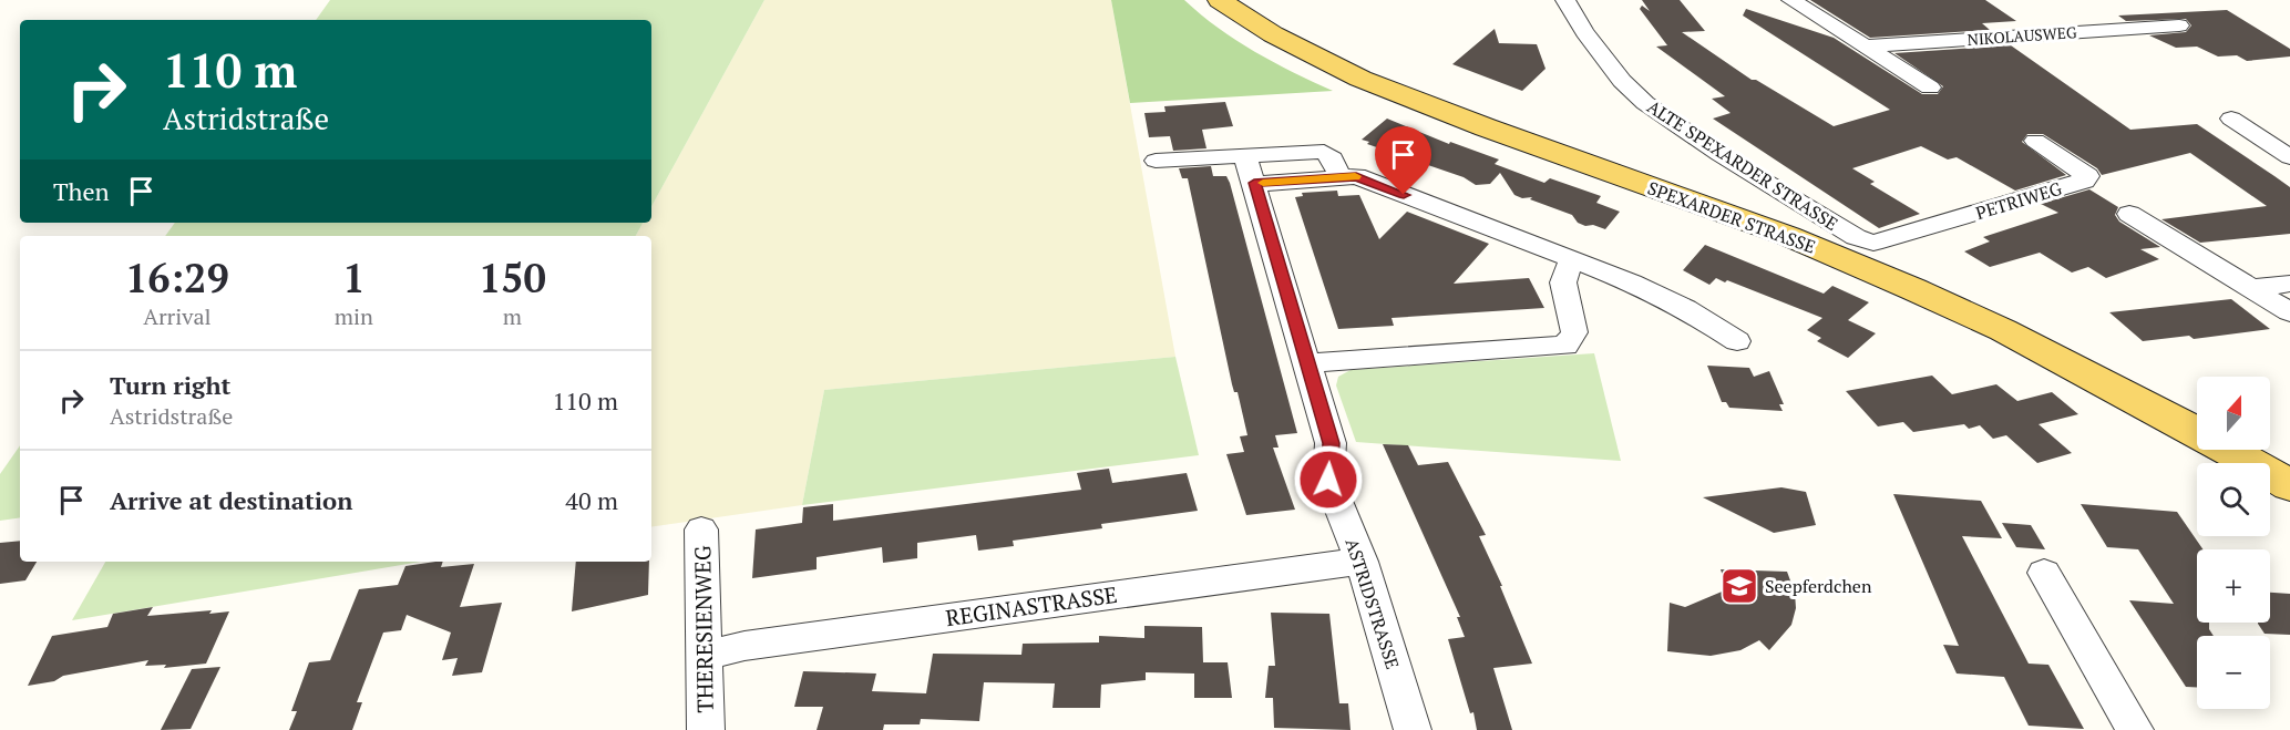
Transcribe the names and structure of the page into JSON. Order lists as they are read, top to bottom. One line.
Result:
{"streets":{"main road":["SPEXARDER STRASSE"],"street":["NIKOLAUSWEG","ALTE SPEXARDER STRASSE","PETRIWEG","ASTRIDSTRASSE","REGINASTRASSE","THERESIENWEG"]},"crossings":[["ALTE SPEXARDER STRASSE","PETRIWEG"],["ASTRIDSTRASSE","REGINASTRASSE"],["REGINASTRASSE","THERESIENWEG"]],"places":{"school or university":["Seepferdchen"]},"north":"top","page":{"turn":["110 m","Astridstraße"],"then":"Then","eta":["16:29","Arrival","1","min","150","m"],"list":[{"name":"Turn right","note":"Astridstraße","value":"110 m"},{"name":"Arrive at destination","value":"40 m"}],"map_buttons":["+","−"]}}
